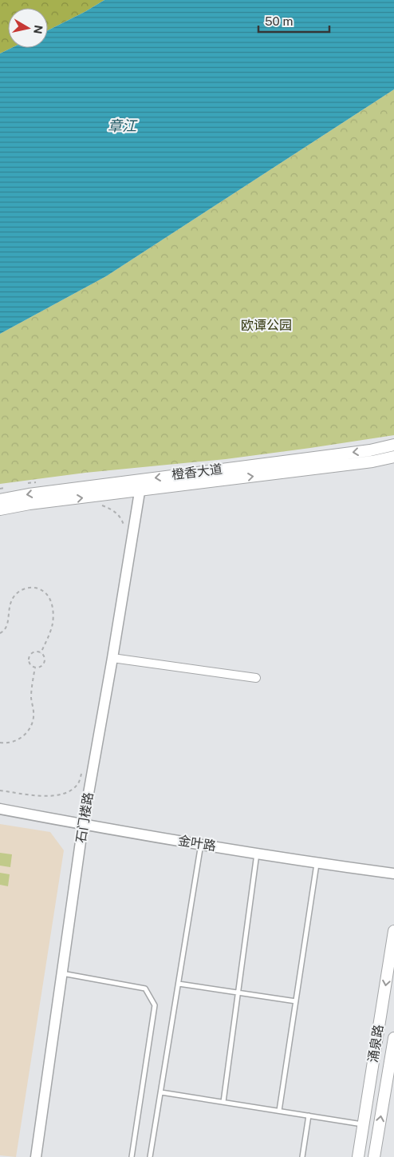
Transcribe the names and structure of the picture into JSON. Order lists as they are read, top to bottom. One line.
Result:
{"streets":{"main road":["橙香大道","涌泉路"],"street":["石门楼路","金叶路"]},"crossings":[["橙香大道","石门楼路"],["石门楼路","金叶路"]],"water":["章江"],"parks":["欧谭公园"],"scale_bar":"50 m","north":"right"}
